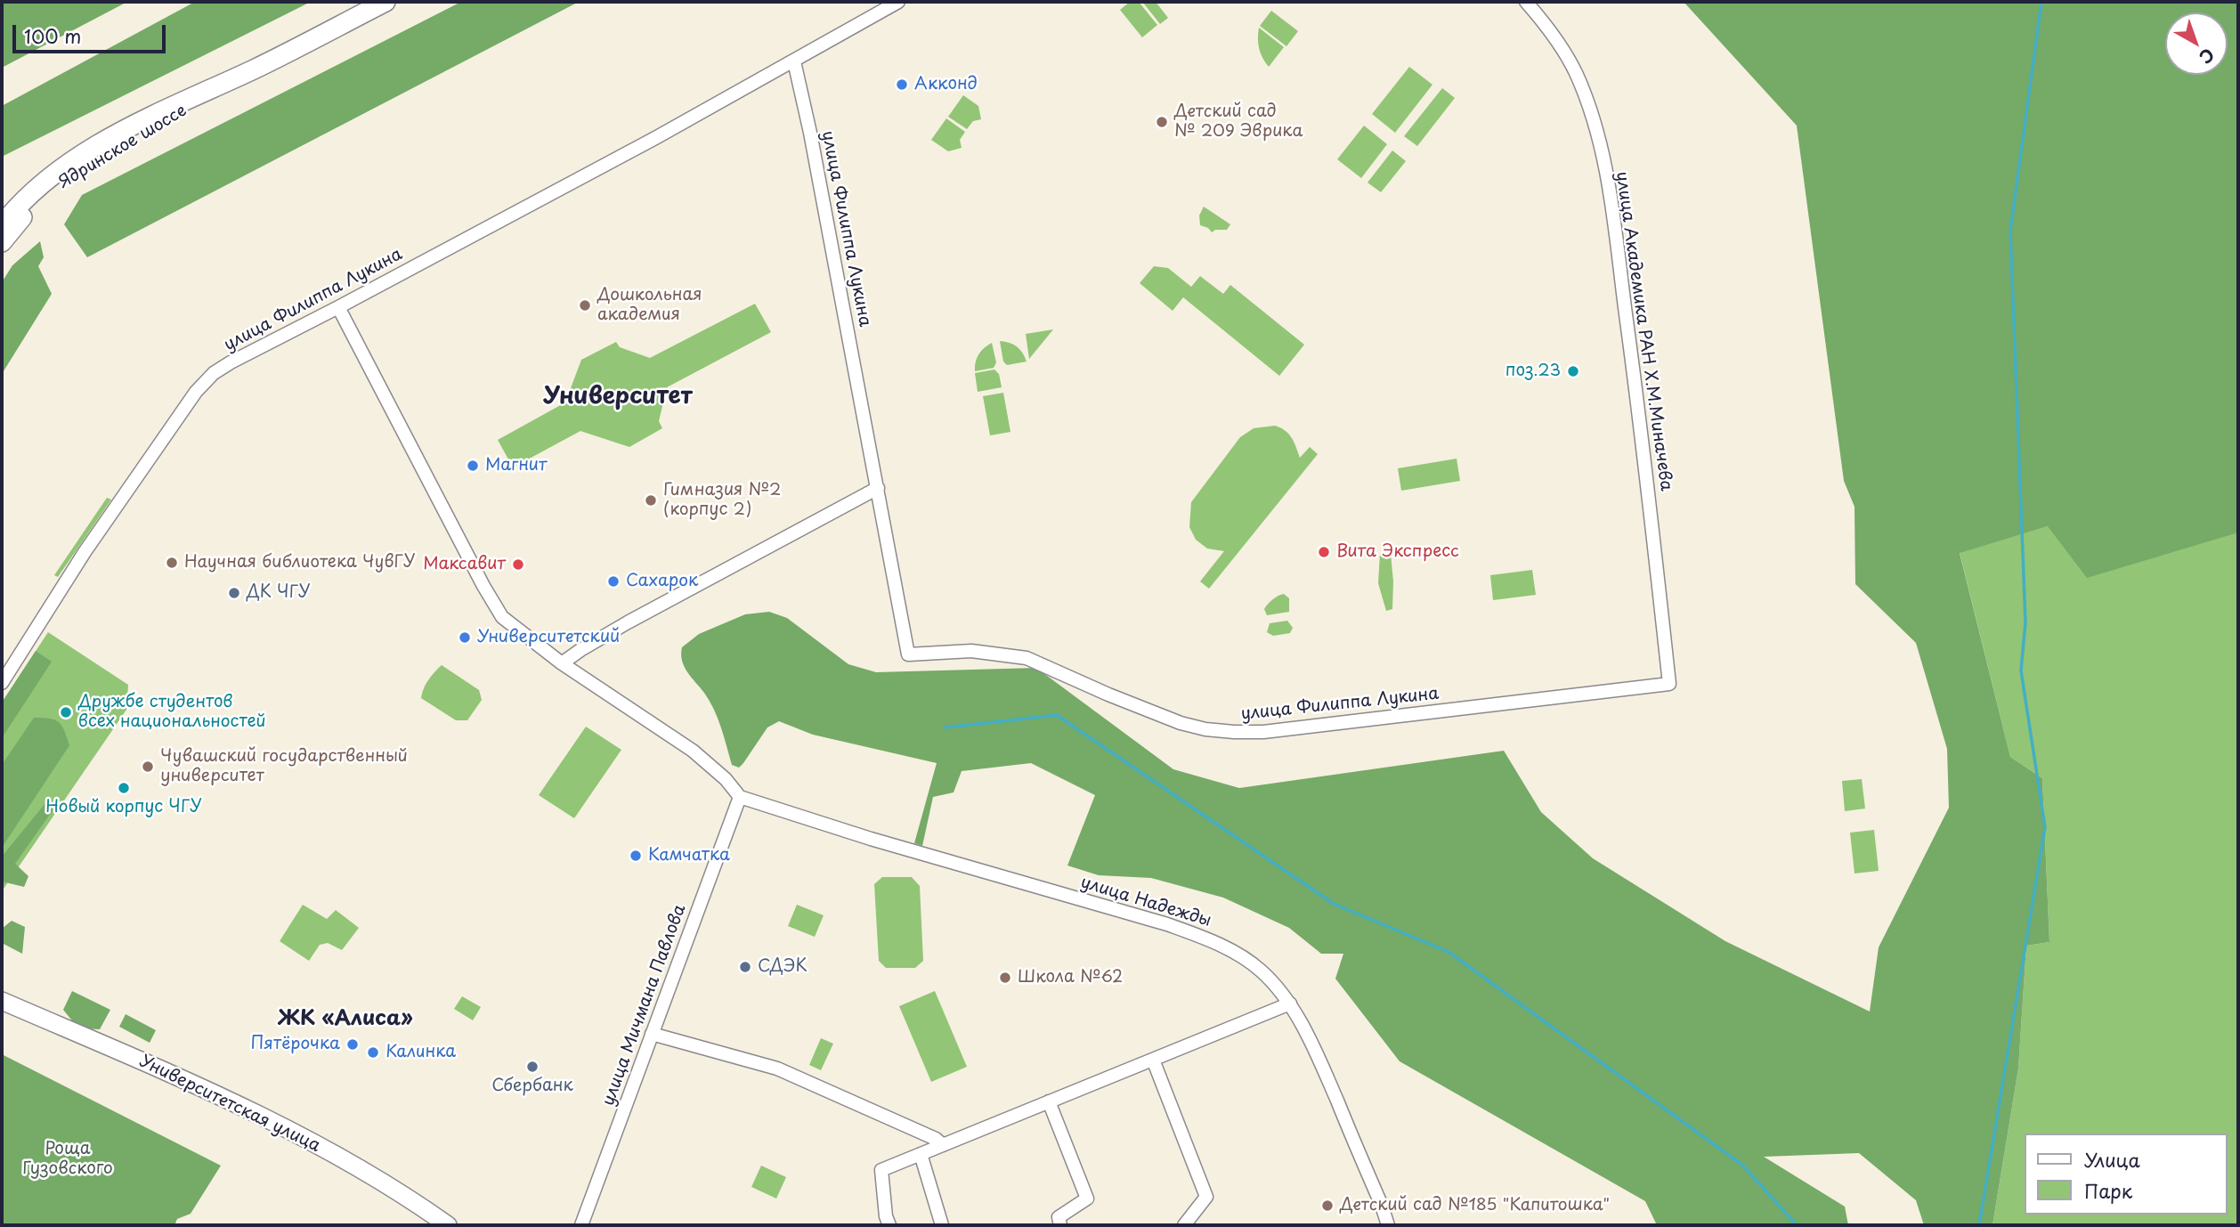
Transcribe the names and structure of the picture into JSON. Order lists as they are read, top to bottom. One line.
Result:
{"streets":{"main road":["Ядринское шоссе","Университетская улица"],"street":["улица Филиппа Лукина","улица Академика РАН Х.М.Миначева","улица Надежды","улица Мичмана Павлова"]},"crossings":[["улица Филиппа Лукина","улица Академика РАН Х.М.Миначева"],["улица Надежды","улица Мичмана Павлова"]],"districts":["Университет","ЖК «Алиса»"],"parks":["Роща Гузовского"],"places":["Акконд","Детский сад № 209 Эврика","Дошкольная академия","поз.23","Магнит","Гимназия №2 (корпус 2)","Вита Экспресс","Научная библиотека ЧувГУ","Максавит","Сахарок","ДК ЧГУ","Университетский","Дружбе студентов всех национальностей","Чувашский государственный университет","Новый корпус ЧГУ","Камчатка","СДЭК","Школа №62","Пятёрочка","Калинка","Сбербанк","Детский сад №185 \"Капитошка\""],"legend":["Улица","Парк"],"scale_bar":"100 m","north":"bottom right"}
